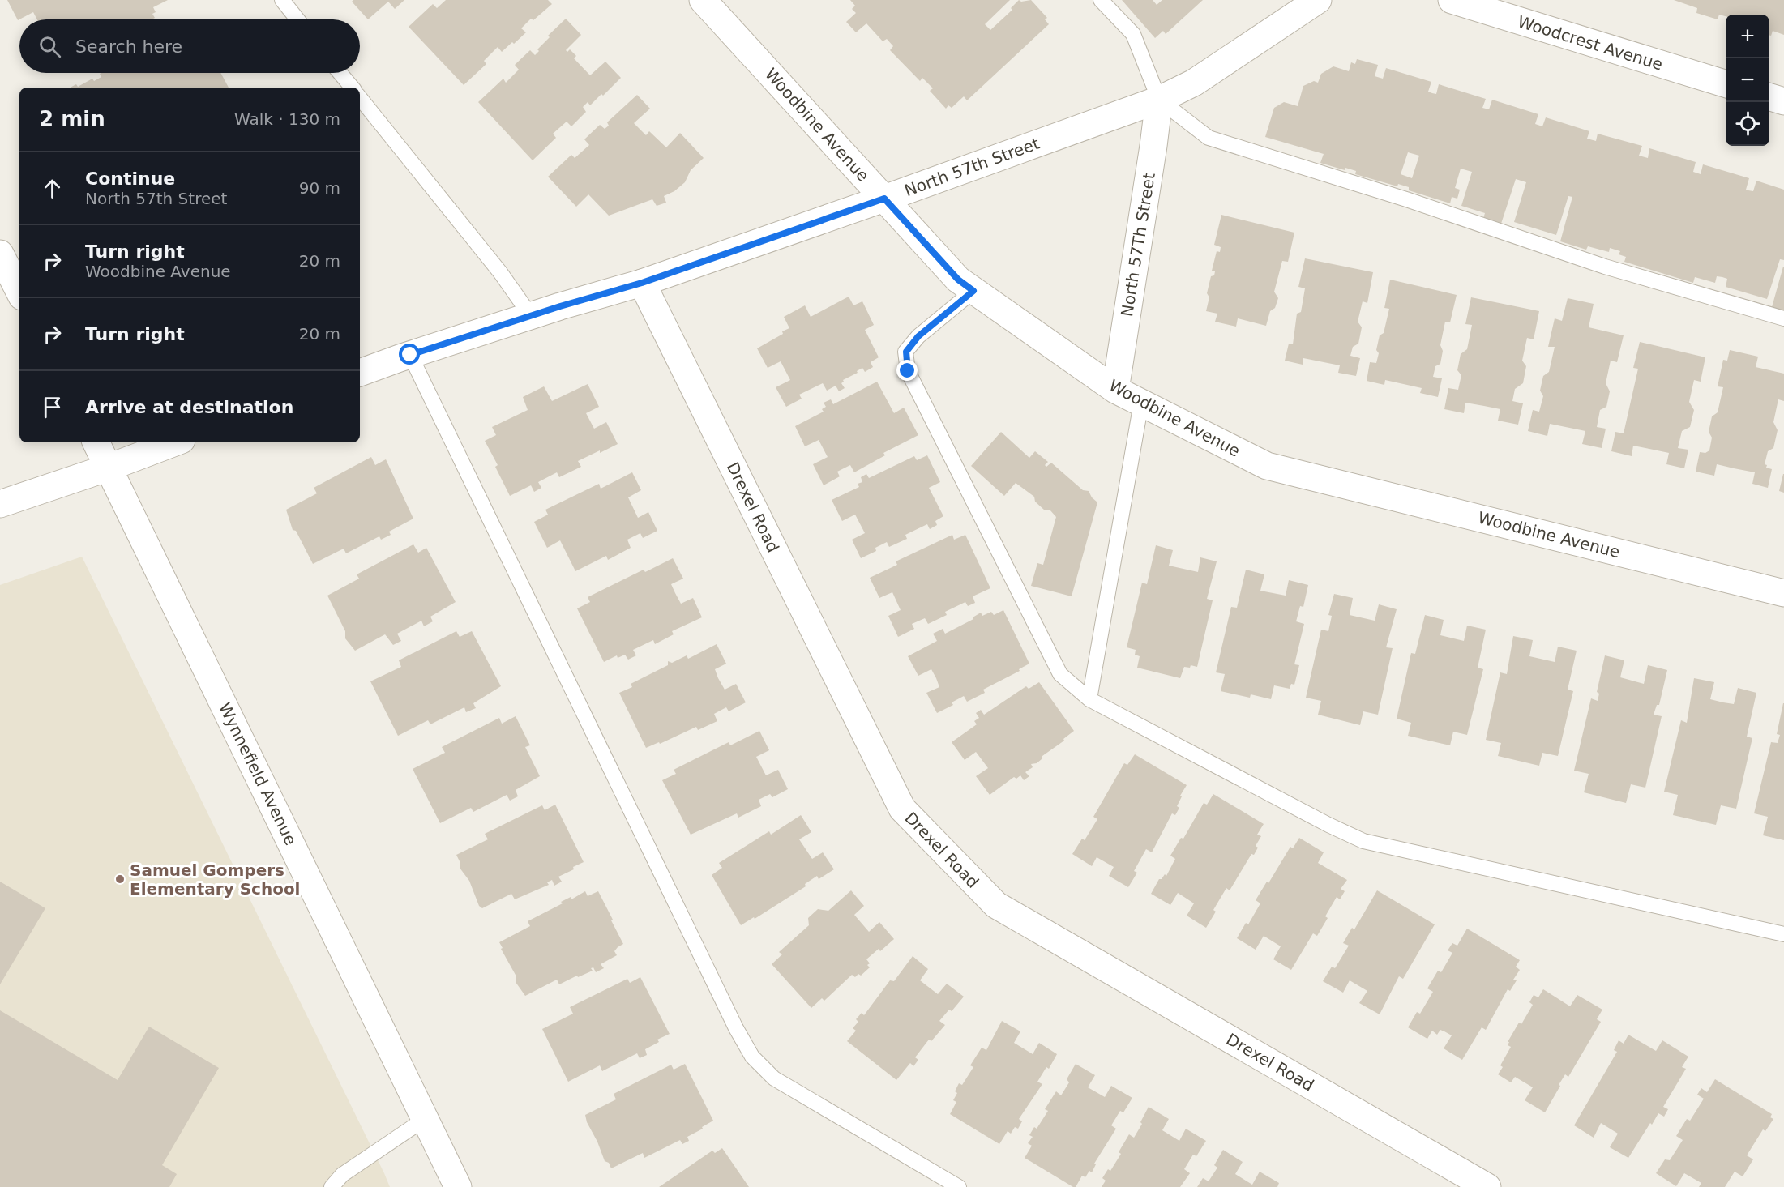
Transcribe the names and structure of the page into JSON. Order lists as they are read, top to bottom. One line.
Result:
{"streets":{"street":["Woodcrest Avenue","Woodbine Avenue","North 57th Street","North 57Th Street","Drexel Road","Wynnefield Avenue"]},"crossings":[["Woodbine Avenue","North 57th Street"],["Woodbine Avenue","North 57Th Street"],["North 57th Street","North 57Th Street"],["North 57th Street","Drexel Road"]],"places":["Samuel Gompers Elementary School"],"page":{"map_buttons":["+","−"],"search":"Search here","heading":["2 min","Walk · 130 m"],"list":[["Continue","North 57th Street","90 m"],["Turn right","Woodbine Avenue","20 m"],["Turn right","20 m"],"Arrive at destination"]}}
